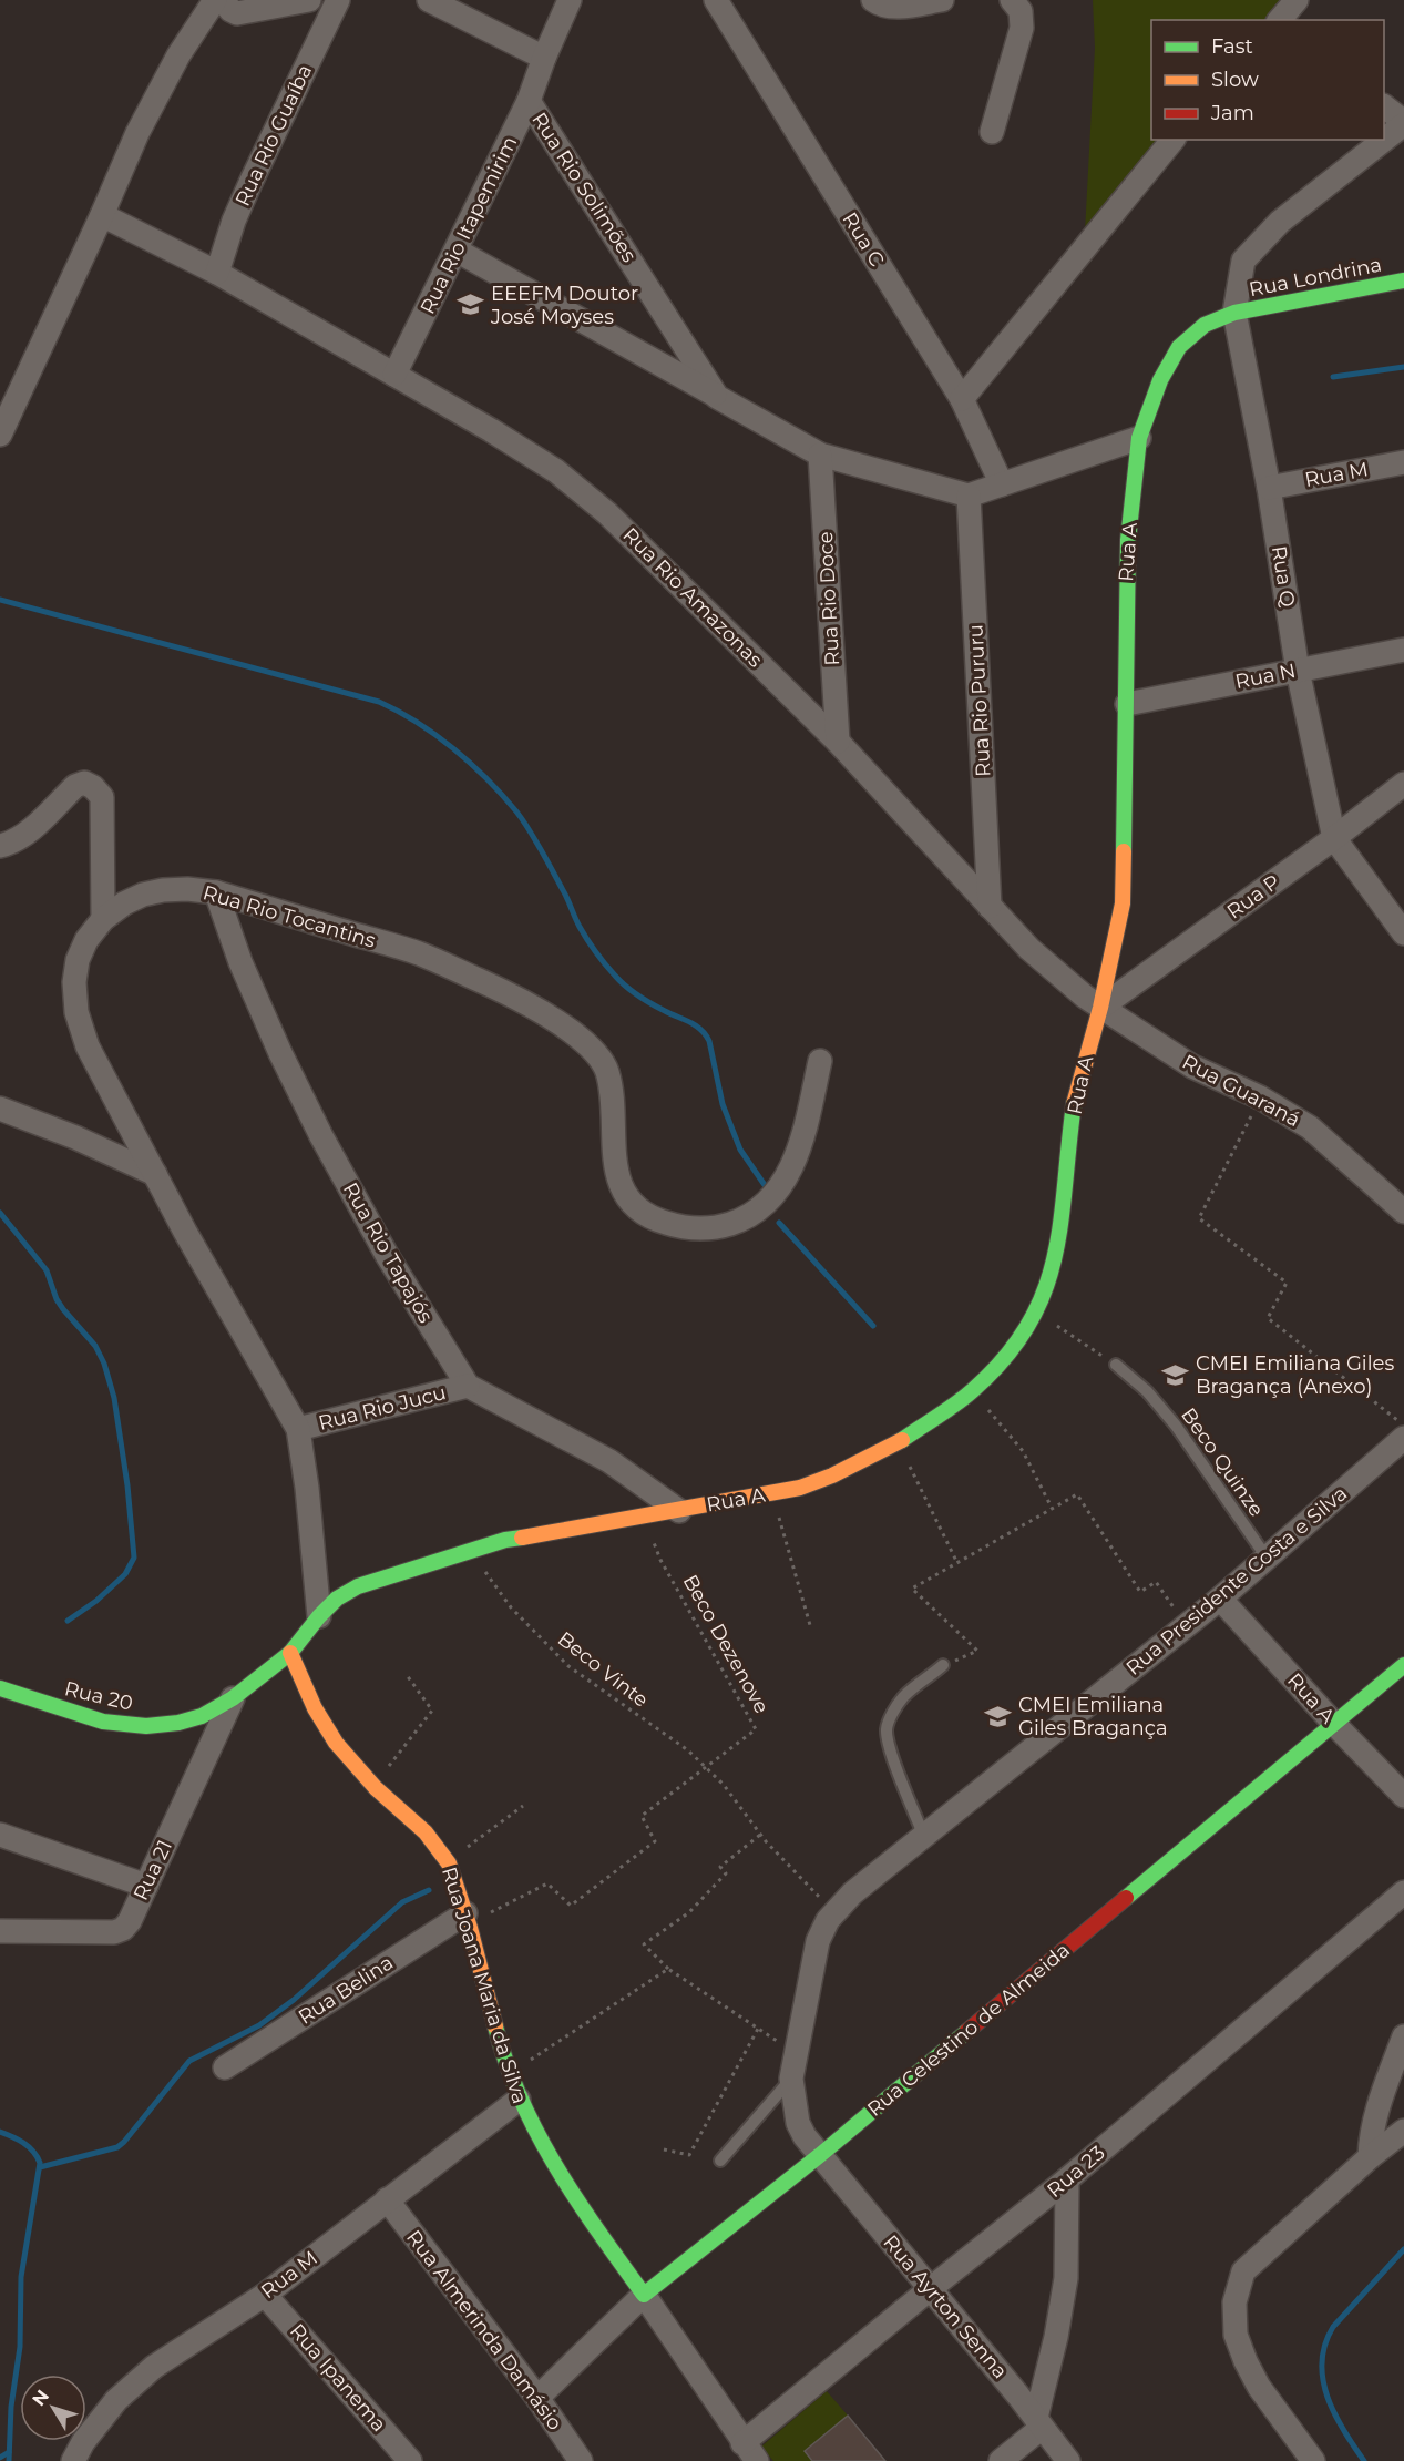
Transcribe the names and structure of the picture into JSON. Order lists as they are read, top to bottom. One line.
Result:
{"streets":{"street":["Rua Rio Guaíba","Rua Rio Solimões","Rua Rio Itapemirim","Rua C","Rua Londrina","Rua M","Rua A","Rua Q","Rua Rio Amazonas","Rua Rio Doce","Rua N","Rua Rio Pururu","Rua P","Rua Rio Tocantins","Rua Guaraná","Rua Rio Tapajós","Rua Rio Jucu","Rua Presidente Costa e Silva","Rua 20","Rua 21","Rua Joana Maria da Silva","Rua Belina","Rua Celestino de Almeida","Rua 23","Rua Ayrton Senna","Rua Almerinda Damásio","Rua Ipanema"],"lane":["Beco Quinze"],"path":["Beco Dezenove","Beco Vinte"]},"crossings":[["Rua Rio Guaíba","Rua Rio Amazonas"],["Rua Rio Solimões","Rua Rio Itapemirim"],["Rua Rio Solimões","Rua Rio Doce"],["Rua Rio Solimões","Rua Rio Pururu"],["Rua Rio Itapemirim","Rua Rio Amazonas"],["Rua Londrina","Rua A"],["Rua Londrina","Rua Q"],["Rua M","Rua Q"],["Rua M","Rua Joana Maria da Silva"],["Rua M","Rua Almerinda Damásio"],["Rua M","Rua Ipanema"],["Rua A","Rua Q"],["Rua A","Rua Rio Amazonas"],["Rua A","Rua N"],["Rua A","Rua P"],["Rua A","Rua Rio Tocantins"],["Rua A","Rua Guaraná"],["Rua A","Rua Presidente Costa e Silva"],["Rua A","Beco Dezenove"],["Rua A","Beco Vinte"],["Rua A","Rua 20"],["Rua A","Rua Joana Maria da Silva"],["Rua A","Rua Celestino de Almeida"],["Rua Q","Rua N"],["Rua Q","Rua P"],["Rua Rio Amazonas","Rua Rio Doce"],["Rua Rio Amazonas","Rua Rio Pururu"],["Rua Rio Amazonas","Rua P"],["Rua Rio Amazonas","Rua Guaraná"],["Rua P","Rua Guaraná"],["Rua Rio Tocantins","Rua Rio Tapajós"],["Rua Rio Tocantins","Rua Rio Jucu"],["Rua Rio Tapajós","Rua Rio Jucu"],["Beco Quinze","Rua Presidente Costa e Silva"],["Rua Presidente Costa e Silva","Beco Vinte"],["Rua Presidente Costa e Silva","Rua Celestino de Almeida"],["Rua Presidente Costa e Silva","Rua Ayrton Senna"],["Beco Dezenove","Beco Vinte"],["Rua 20","Rua 21"],["Rua 20","Rua Joana Maria da Silva"],["Rua Joana Maria da Silva","Rua Belina"],["Rua Joana Maria da Silva","Rua Celestino de Almeida"],["Rua Joana Maria da Silva","Rua 23"],["Rua Celestino de Almeida","Rua Ayrton Senna"],["Rua Celestino de Almeida","Rua Almerinda Damásio"],["Rua 23","Rua Ayrton Senna"]],"places":{"school or university":["EEEFM Doutor José Moyses","CMEI Emiliana Giles Bragança (Anexo)","CMEI Emiliana Giles Bragança"]},"legend":["Fast","Slow","Jam"],"north":"top left"}
